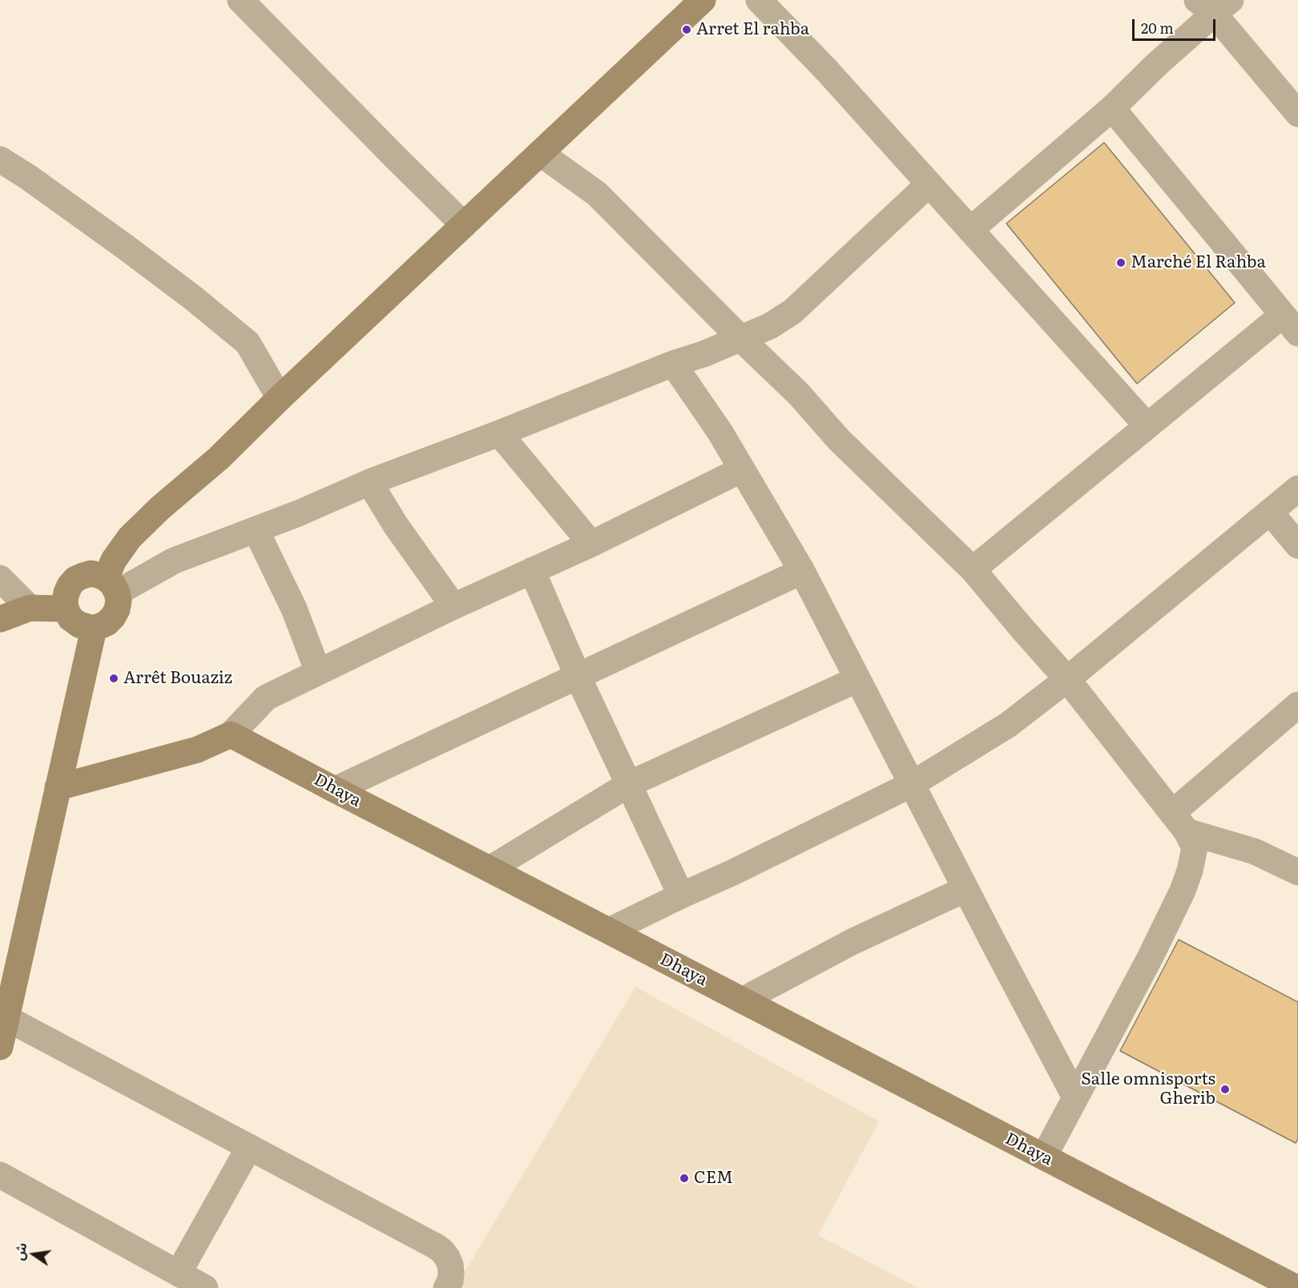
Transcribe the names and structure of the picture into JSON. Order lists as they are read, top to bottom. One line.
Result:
{"streets":{"street":["Dhaya"]},"places":["Arret El rahba","Marché El Rahba","Arrêt Bouaziz","Salle omnisports Gherib","CEM"],"scale_bar":"20 m","north":"left"}
